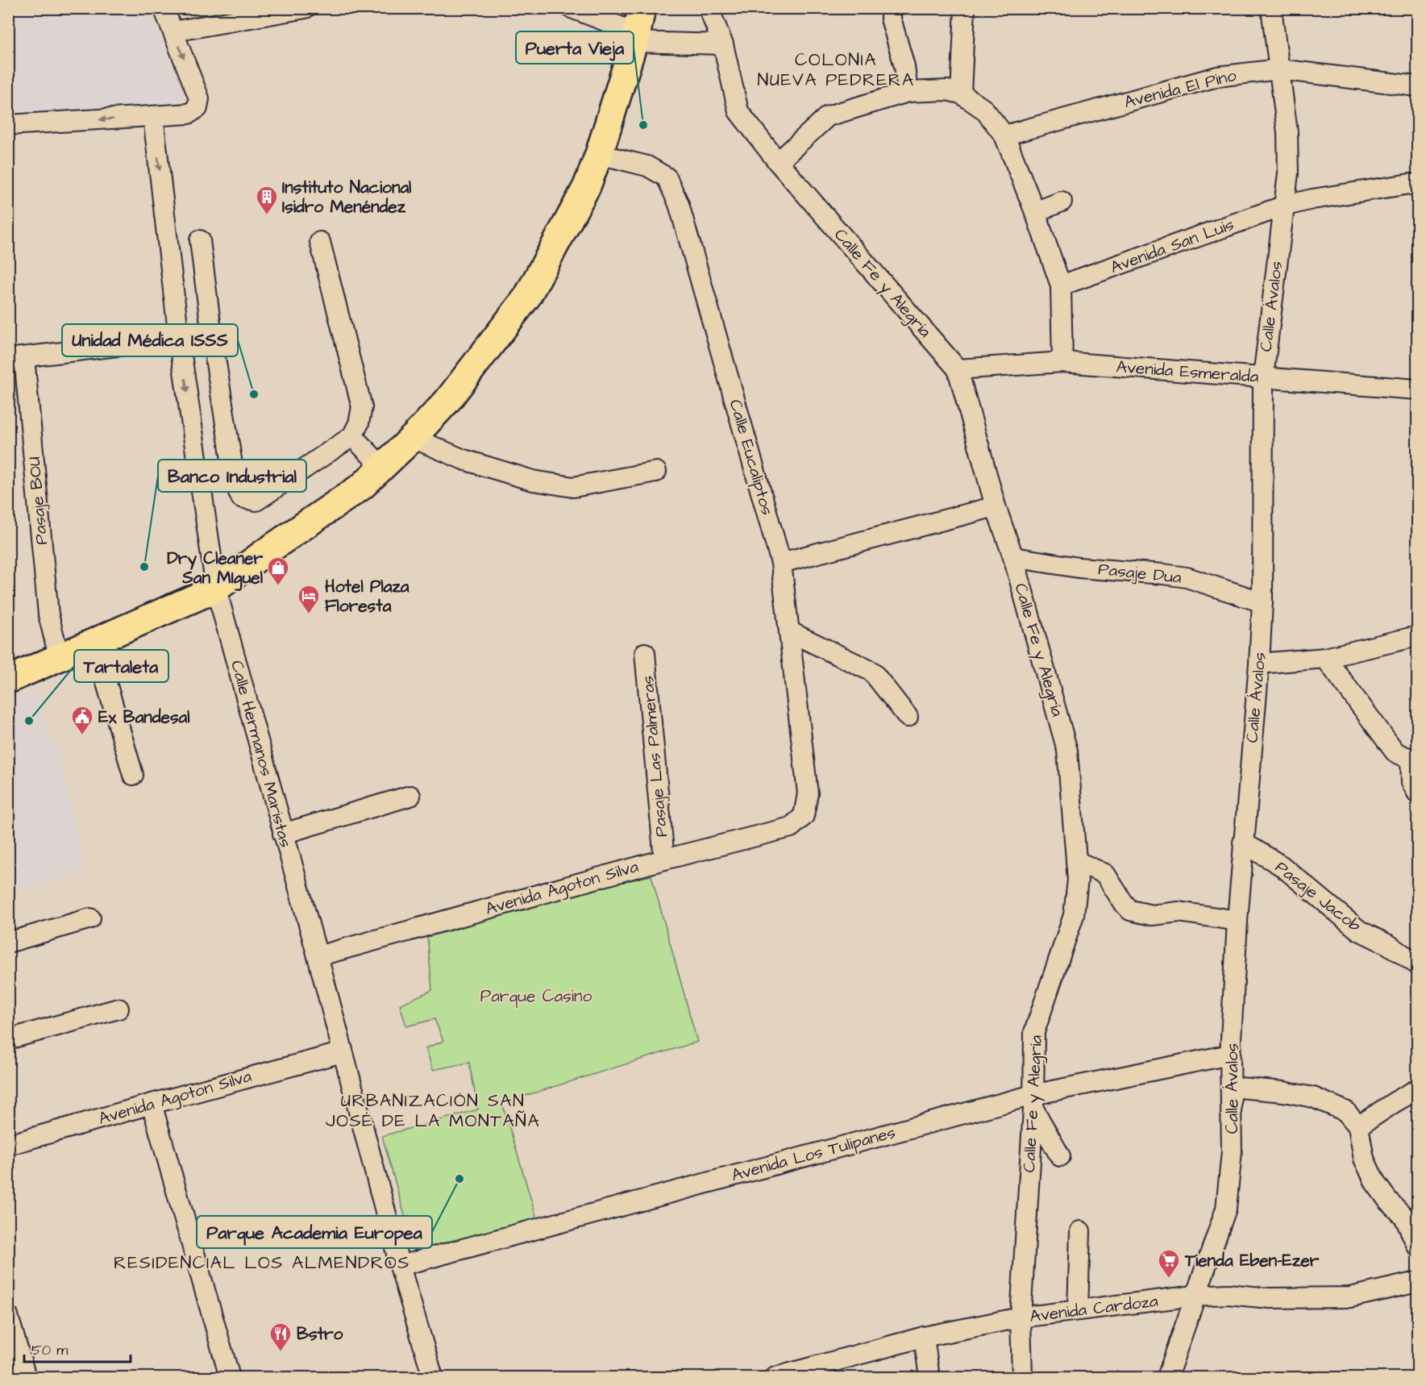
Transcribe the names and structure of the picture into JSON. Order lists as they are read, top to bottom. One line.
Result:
{"streets":{"street":["Avenida El Pino","Avenida San Luis","Calle Fe y Alegría","Calle Ávalos","Avenida Esmeralda","Calle Eucaliptos","Pasaje BOU","Pasaje Dua","Calle Hermanos Maristas","Pasaje Las Palmeras","Avenida Agoton Silva","Pasaje Jacob","Avenida Los Tulipanes","Avenida Cardoza"]},"crossings":[["Avenida El Pino","Calle Ávalos"],["Avenida San Luis","Calle Ávalos"],["Calle Fe y Alegría","Avenida Esmeralda"],["Calle Fe y Alegría","Pasaje Dua"],["Calle Fe y Alegría","Avenida Los Tulipanes"],["Calle Fe y Alegría","Avenida Cardoza"],["Calle Ávalos","Avenida Esmeralda"],["Calle Ávalos","Pasaje Dua"],["Calle Ávalos","Pasaje Jacob"],["Calle Ávalos","Avenida Los Tulipanes"],["Calle Ávalos","Avenida Cardoza"],["Calle Eucaliptos","Avenida Agoton Silva"],["Calle Hermanos Maristas","Avenida Agoton Silva"],["Calle Hermanos Maristas","Avenida Los Tulipanes"],["Pasaje Las Palmeras","Avenida Agoton Silva"]],"districts":["COLONIA NUEVA PEDRERA","URBANIZACIÓN SAN JOSÉ DE LA MONTAÑA","RESIDENCIAL LOS ALMENDROS"],"parks":["Parque Casino"],"places":{"other":["Puerta Vieja","Unidad Médica ISSS","Banco Industrial","Tartaleta","Parque Academia Europea"],"building":["Instituto Nacional Isidro Menéndez"],"shop":["Dry Cleaner San MIguel"],"hotel":["Hotel Plaza Floresta"],"public building":["Ex Bandesal"],"supermarket":["Tienda Eben-Ezer"],"restaurant":["Bstro"]},"scale_bar":"50 m"}
